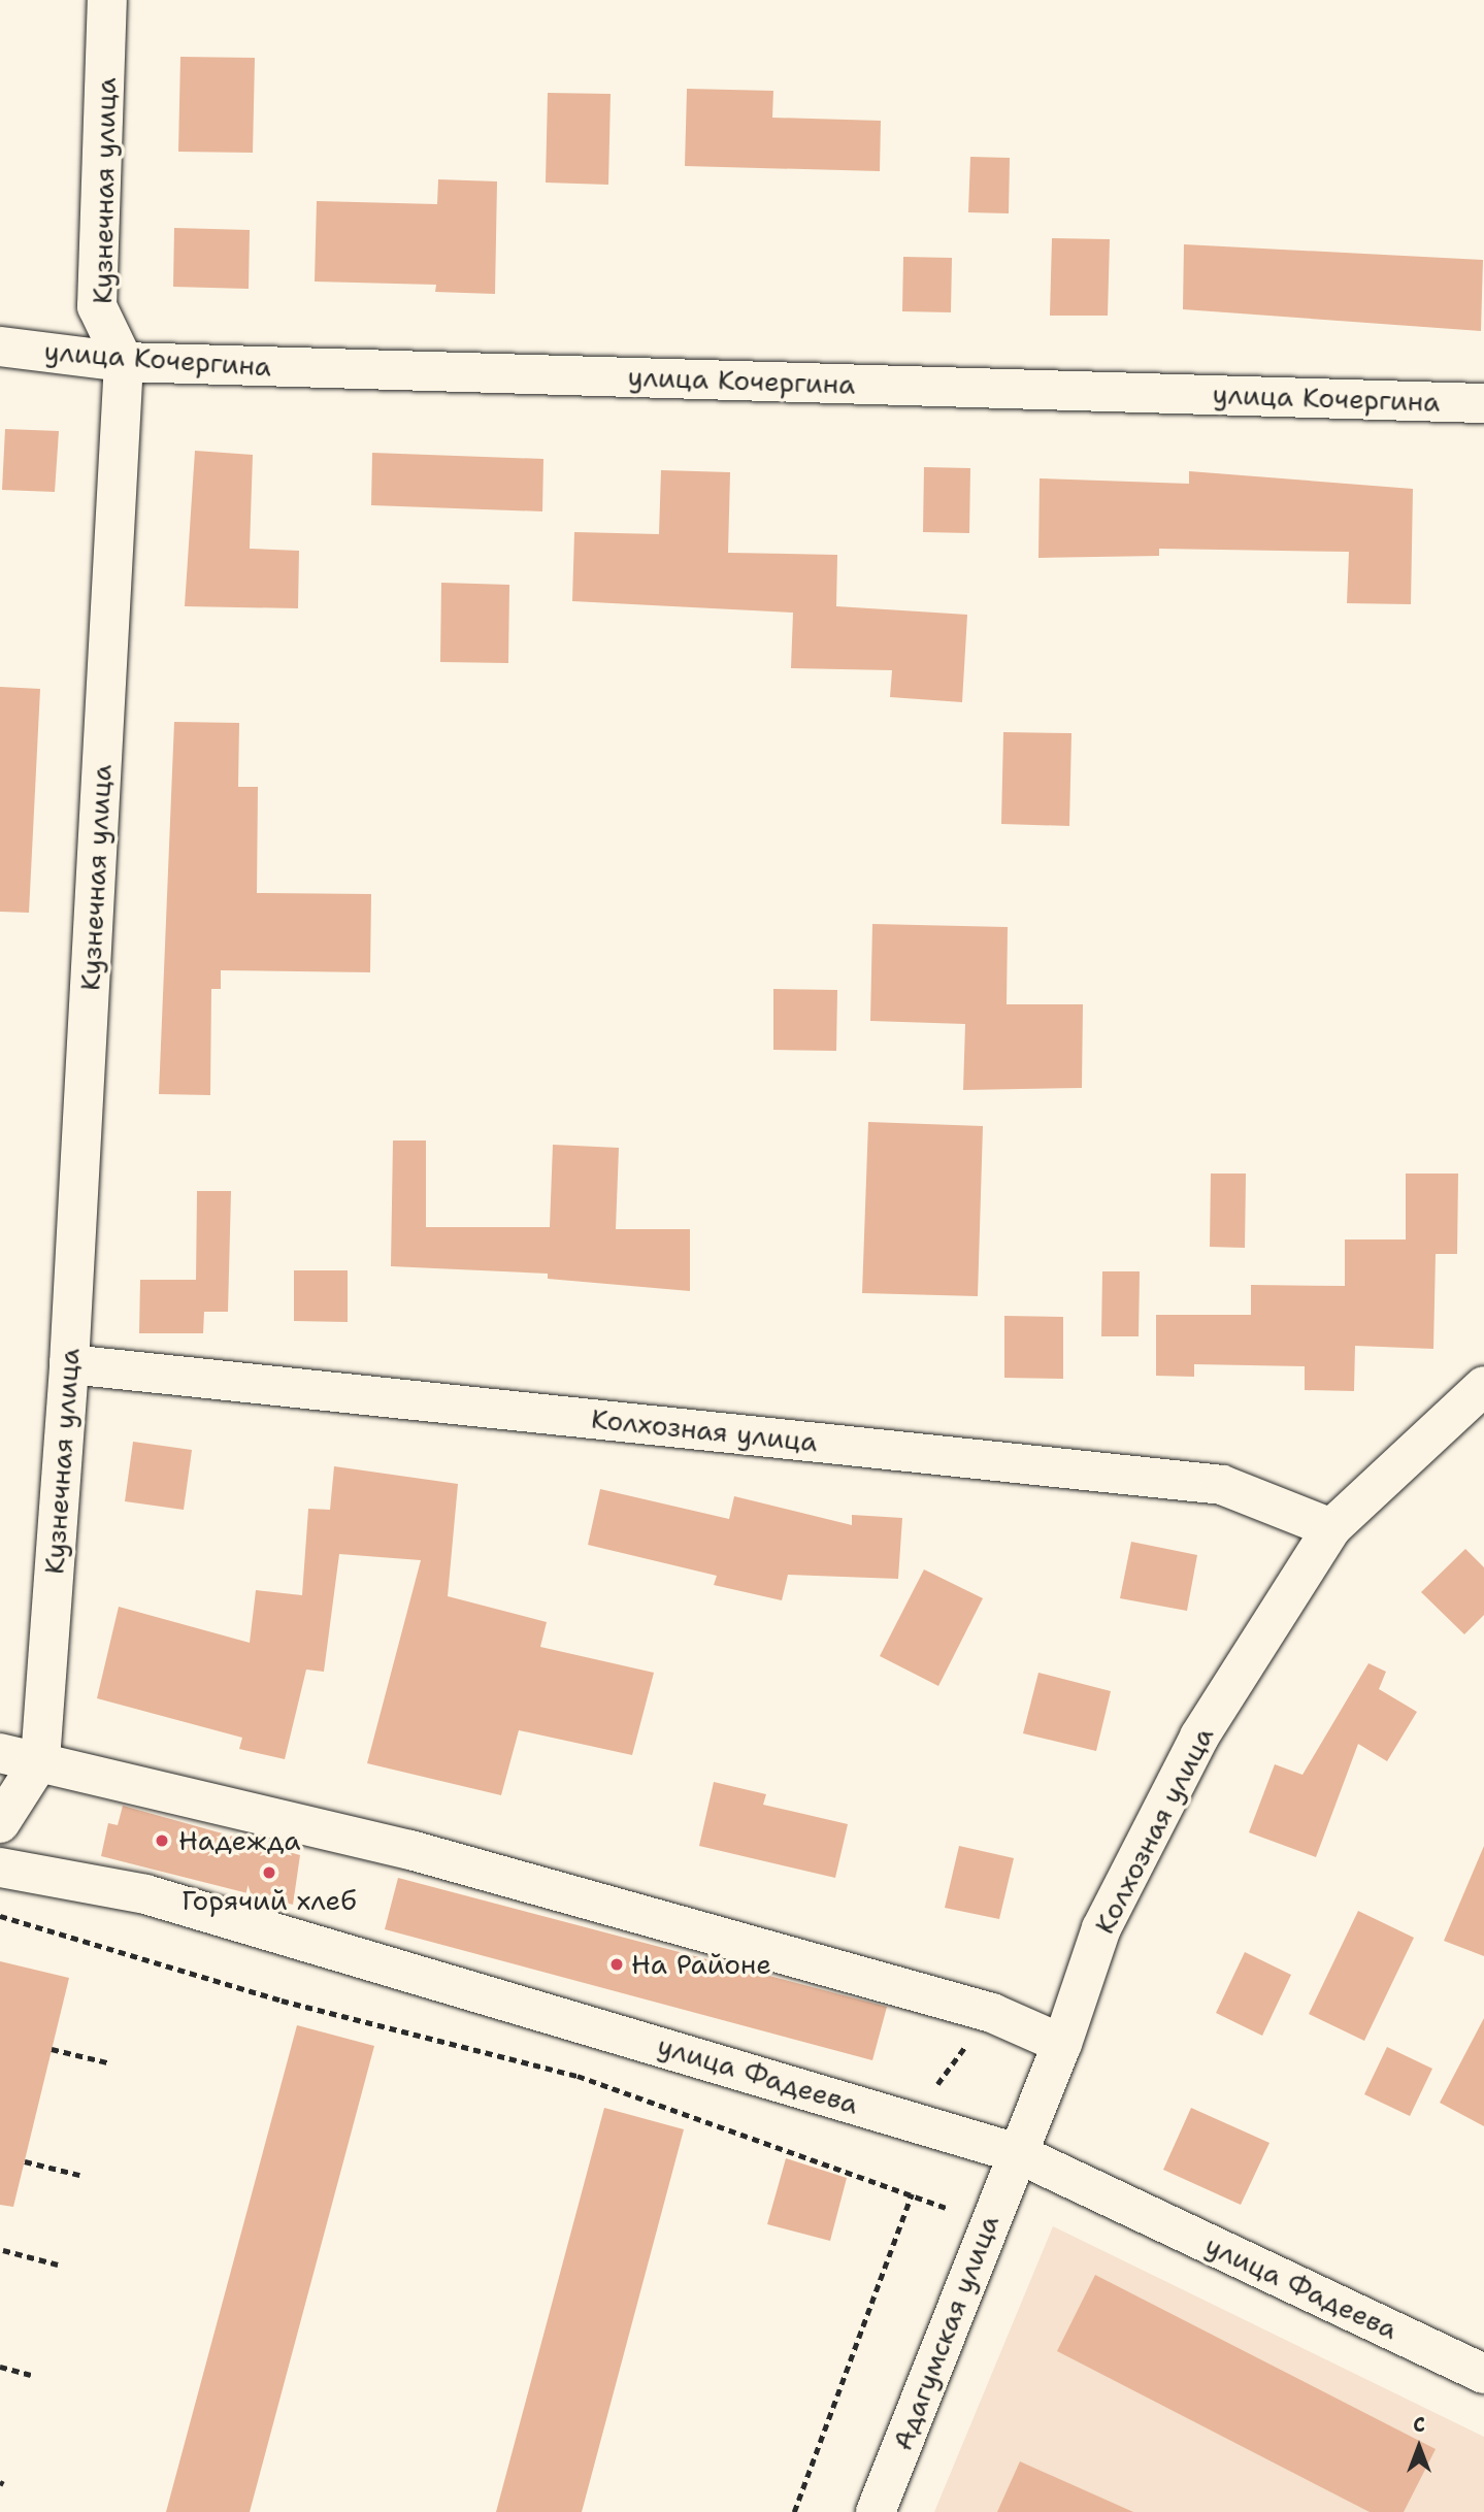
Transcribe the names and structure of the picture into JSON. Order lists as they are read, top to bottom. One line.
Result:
{"streets":{"street":["Кузнечная улица","улица Кочергина","Колхозная улица","улица Фадеева","Адагумская улица"]},"crossings":[["Кузнечная улица","улица Кочергина"],["Кузнечная улица","Колхозная улица"],["Колхозная улица","улица Фадеева"],["Колхозная улица","Адагумская улица"],["улица Фадеева","Адагумская улица"]],"places":["Надежда","Горячий хлеб","На Районе"],"north":"top"}
